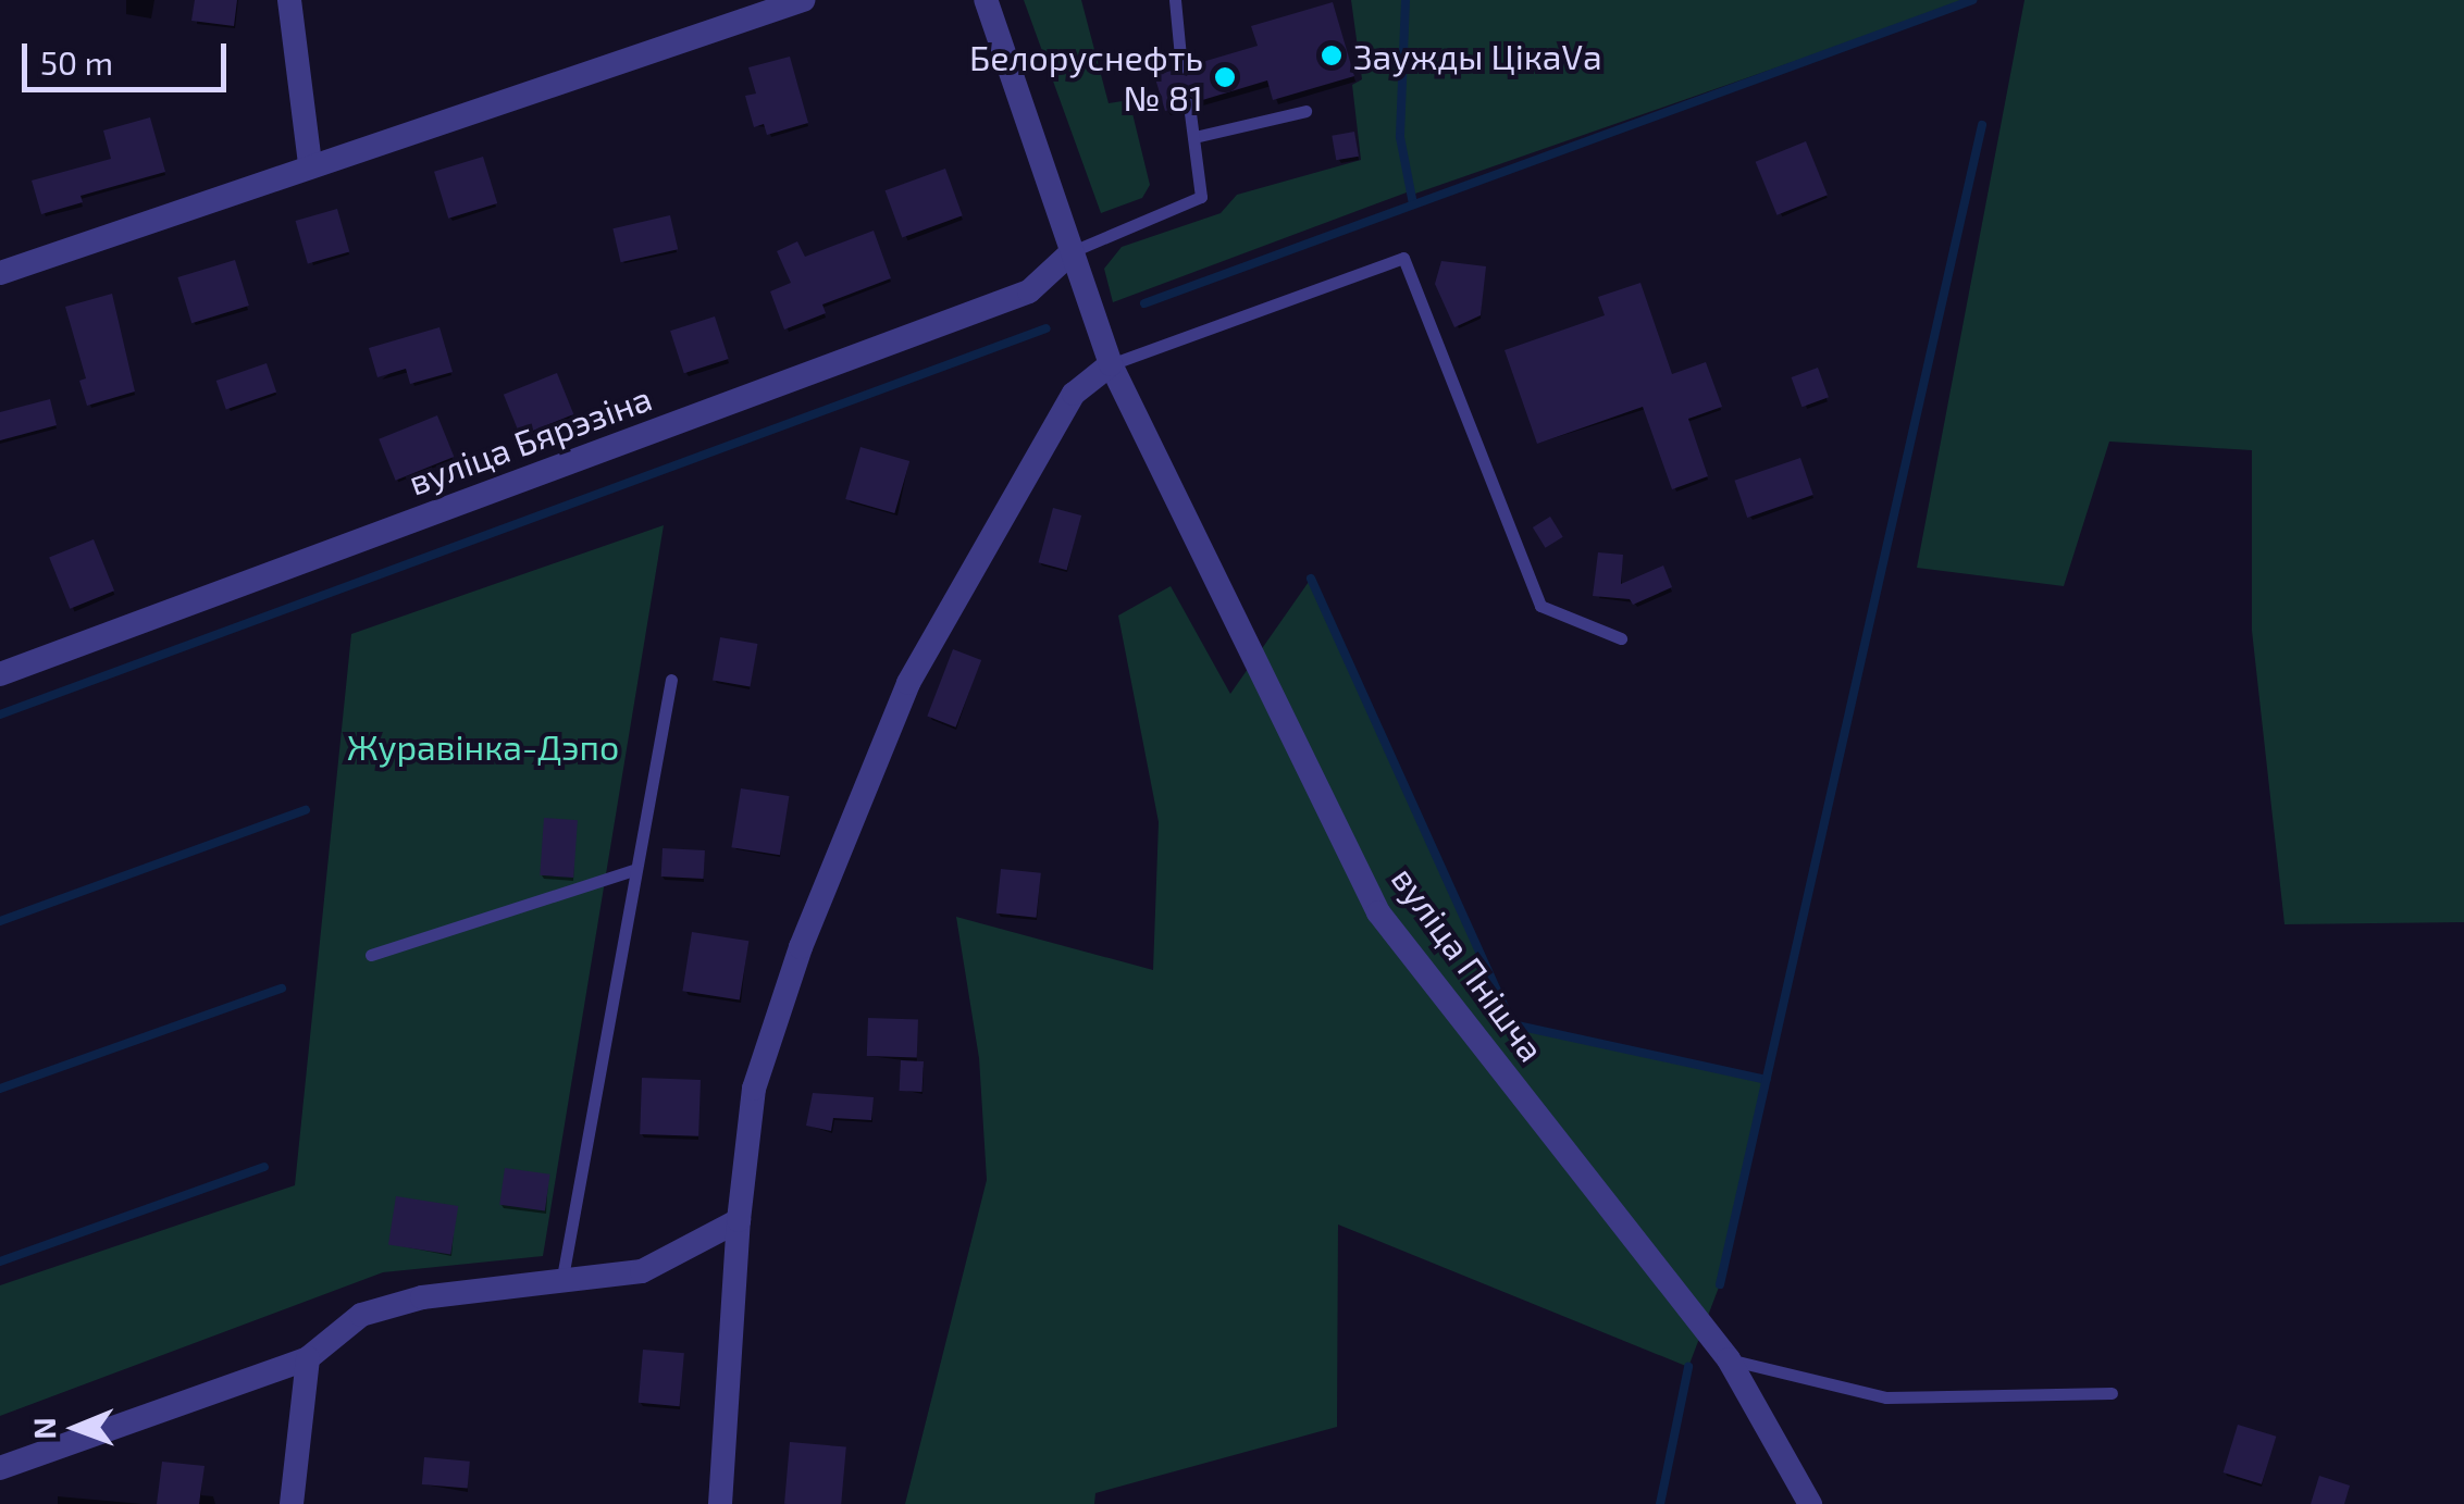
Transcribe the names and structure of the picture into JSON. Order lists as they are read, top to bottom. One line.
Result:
{"streets":{"street":["вуліца Бярэзіна","вуліца Пнішча"]},"crossings":[["вуліца Бярэзіна","вуліца Пнішча"]],"parks":["Журавінка-Дэпо"],"places":["Заужды ЦікаVа","Белоруснефть № 81"],"scale_bar":"50 m","north":"left"}
